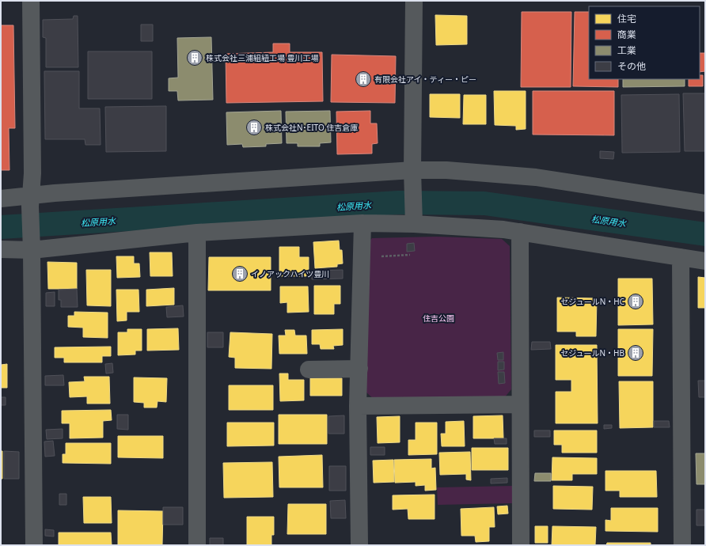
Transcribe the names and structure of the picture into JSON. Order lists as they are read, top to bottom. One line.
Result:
{"water":["松原用水"],"parks":["住吉公園"],"places":{"building":["株式会社三浦組紐工場 豊川工場","有限会社アイ・ティー・ピー","株式会社N･EITO 住吉倉庫","イノアックハイツ豊川","セジュールN・HC","セジュールN・HB"]},"legend":["住宅","商業","工業","その他"]}
